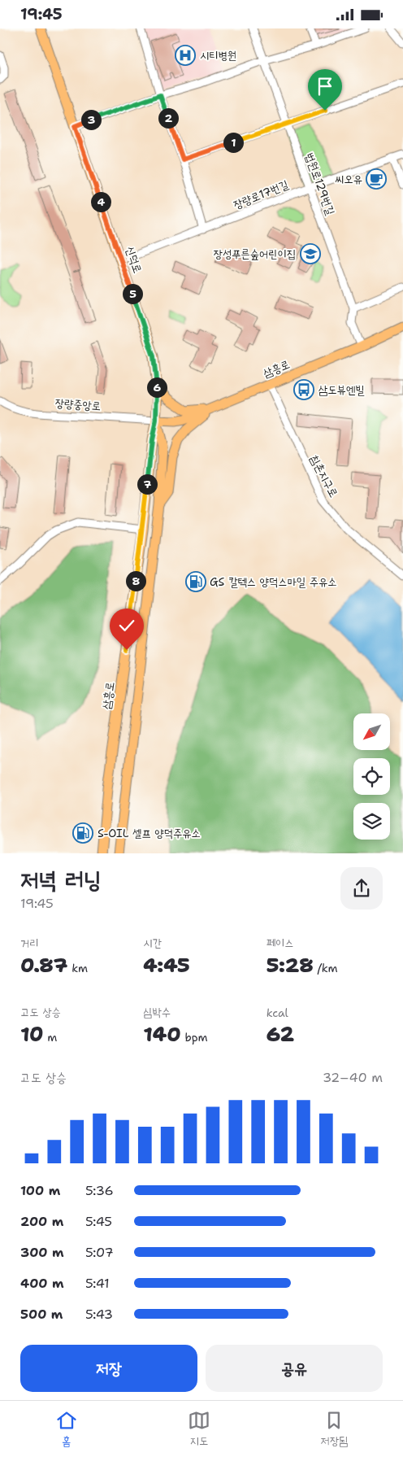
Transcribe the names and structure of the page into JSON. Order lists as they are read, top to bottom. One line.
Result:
{"streets":{"main road":["신덕로","삼흥로"],"street":["법원로129번길","장량로17번길","장량중앙로","침촌지구로"]},"crossings":[["법원로129번길","장량로17번길"],["법원로129번길","삼흥로"],["신덕로","삼흥로"],["신덕로","장량중앙로"],["삼흥로","장량중앙로"],["삼흥로","침촌지구로"]],"places":{"hospital":["시티병원"],"cafe":["씨오유"],"school or university":["장성푸른숲어린이집"],"bus stop":["삼도뷰엔빌"],"fuel station":["GS 칼텍스 양덕스마일 주유소","S-OIL 셀프 양덕주유소"]},"north":"bottom left","page":{"status":"19:45","pins":["2","3","1","4","5","6","7","8"],"heading":["저녁 러닝","19:45"],"stats":[["거리","0.87 km"],["시간","4:45"],["페이스","5:28 /km"],["고도 상승","10 m"],["심박수","140 bpm"],["kcal","62"]],"chart":["고도 상승","32–40 m"],"list":[{"name":"100 m","note":"5:36"},{"name":"200 m","note":"5:45"},{"name":"300 m","note":"5:07"},{"name":"400 m","note":"5:41"},{"name":"500 m","note":"5:43"}],"buttons":["저장","공유"],"tabs":["홈","지도","저장됨"]}}
